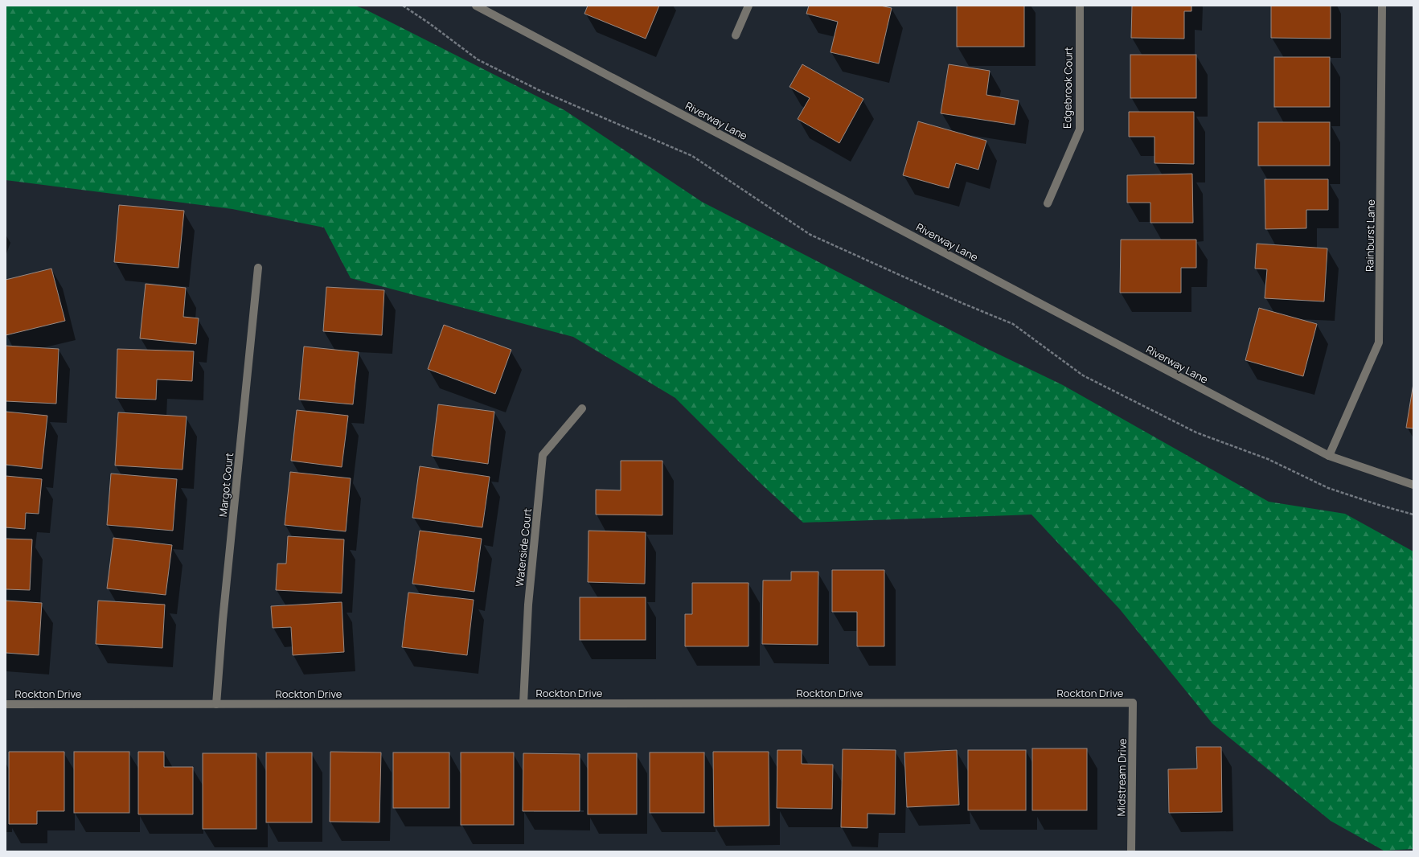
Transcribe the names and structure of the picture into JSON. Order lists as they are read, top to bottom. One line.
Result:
{"streets":{"street":["Edgebrook Court","Riverway Lane","Rainburst Lane","Margot Court","Waterside Court","Rockton Drive","Midstream Drive"]},"crossings":[["Riverway Lane","Rainburst Lane"],["Margot Court","Rockton Drive"],["Waterside Court","Rockton Drive"],["Rockton Drive","Midstream Drive"]]}
